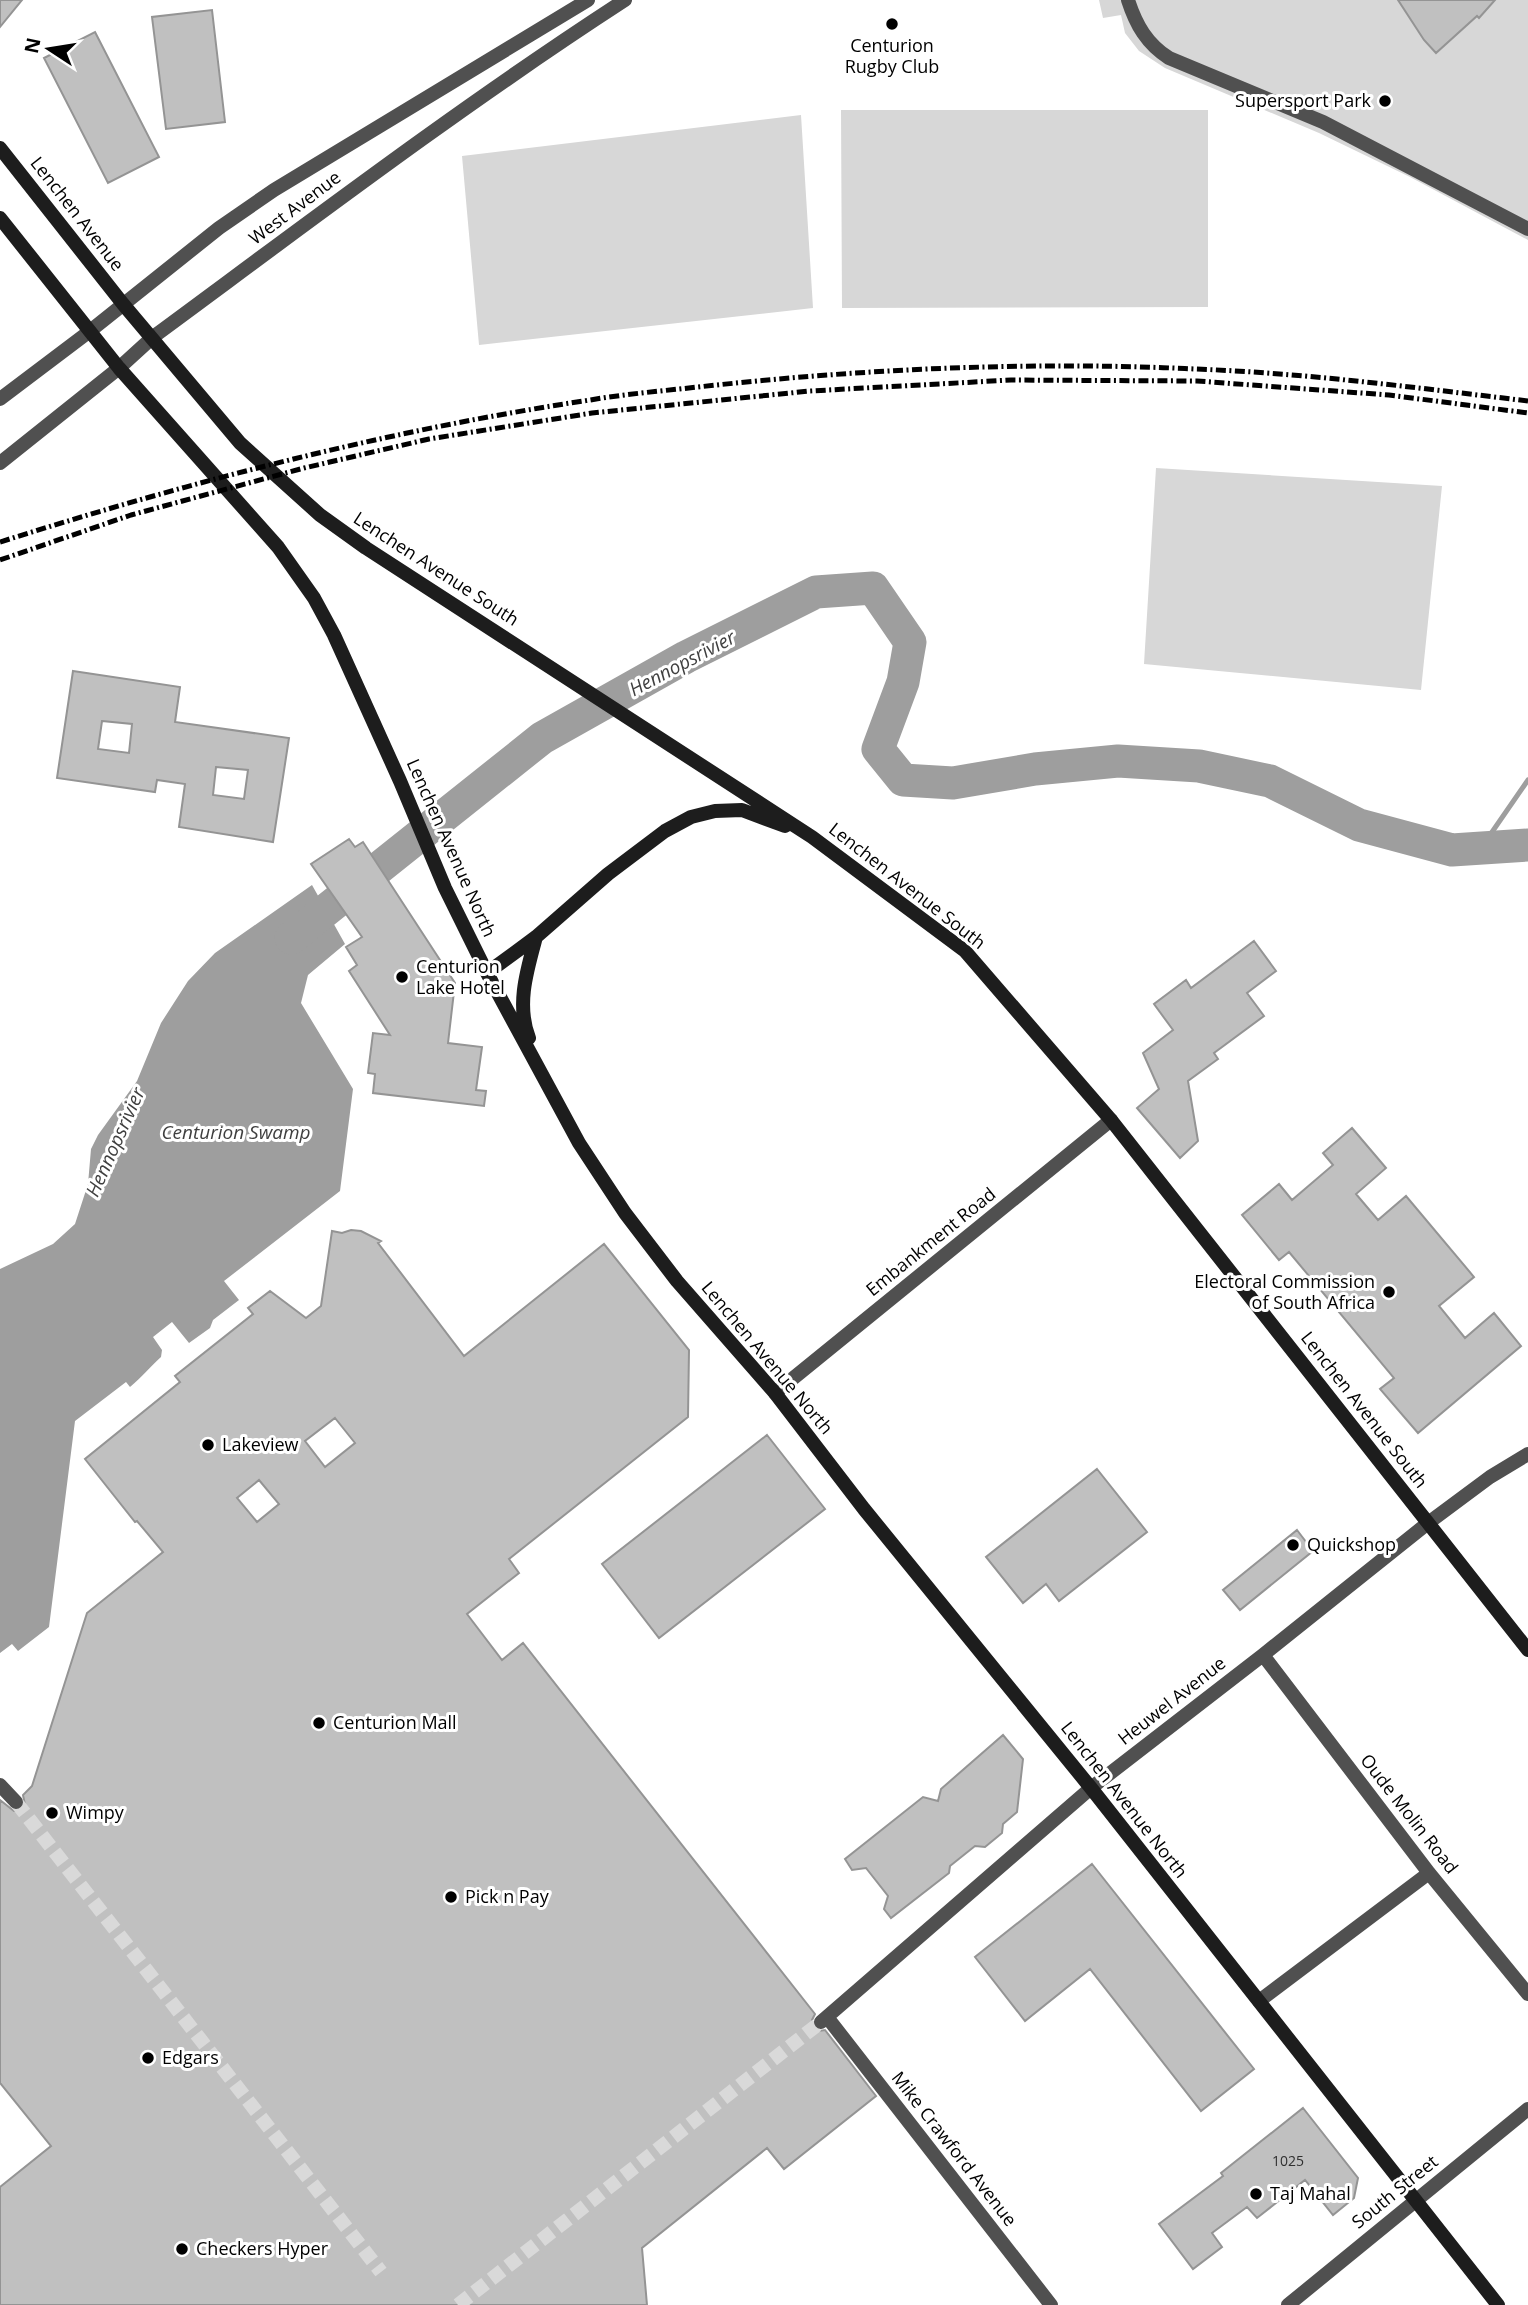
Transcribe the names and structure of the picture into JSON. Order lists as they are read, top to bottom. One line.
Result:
{"streets":{"main road":["Lenchen Avenue","Lenchen Avenue South","Lenchen Avenue North"],"street":["West Avenue","Embankment Road","Heuwel Avenue","Oude Molin Road","Mike Crawford Avenue","South Street"]},"crossings":[["West Avenue","Lenchen Avenue"],["West Avenue","Lenchen Avenue South"],["West Avenue","Lenchen Avenue North"],["Lenchen Avenue","Lenchen Avenue South"],["Lenchen Avenue South","Embankment Road"],["Lenchen Avenue South","Heuwel Avenue"],["Lenchen Avenue North","Embankment Road"],["Lenchen Avenue North","Heuwel Avenue"],["Lenchen Avenue North","South Street"],["Heuwel Avenue","Oude Molin Road"],["Heuwel Avenue","Mike Crawford Avenue"]],"water":["Hennopsrivier","Centurion Swamp"],"places":["Centurion Rugby Club","Supersport Park","Centurion Lake Hotel","Electoral Commission of South Africa","Lakeview","Quickshop","Centurion Mall","Wimpy","Pick n Pay","Edgars","Taj Mahal","Checkers Hyper"],"house_numbers":["1025"],"north":"left"}
